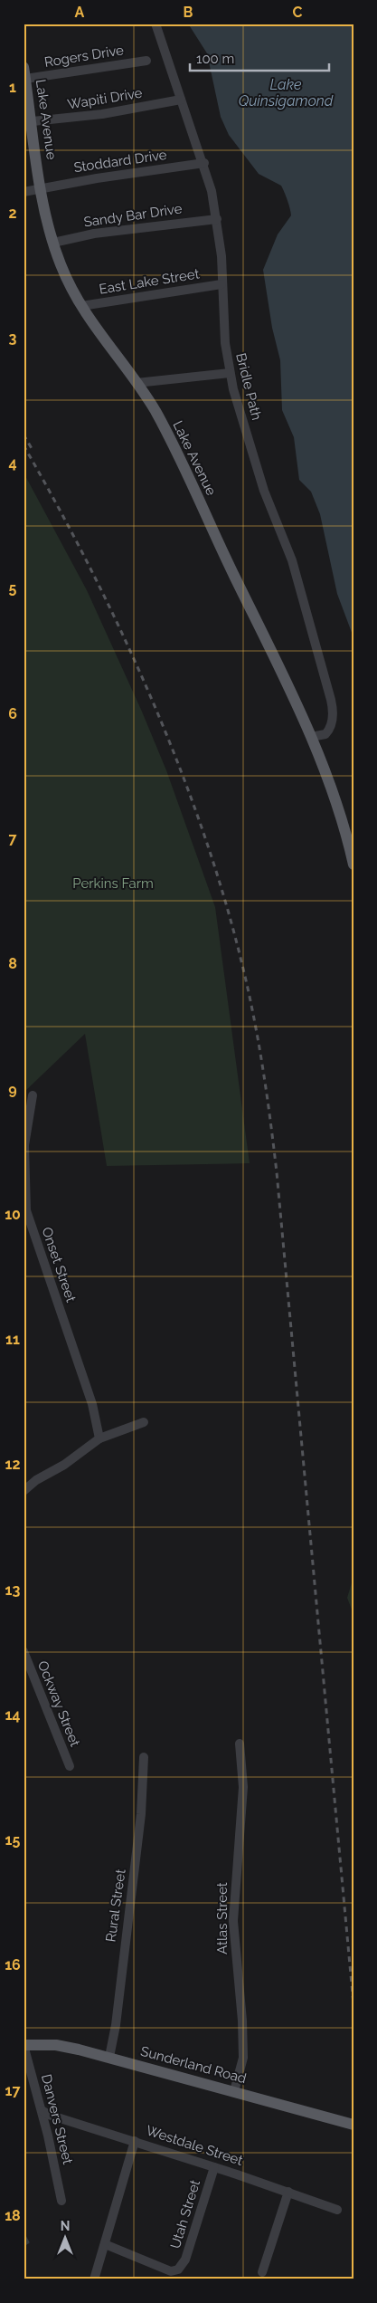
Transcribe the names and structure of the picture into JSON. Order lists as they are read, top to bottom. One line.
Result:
{"streets":{"main road":["Lake Avenue","Sunderland Road"],"street":["Rogers Drive","Wapiti Drive","Stoddard Drive","Sandy Bar Drive","East Lake Street","Bridle Path","Onset Street","Ockway Street","Rural Street","Atlas Street","Danvers Street","Westdale Street","Utah Street"]},"crossings":[["Rogers Drive","Lake Avenue"],["Wapiti Drive","Lake Avenue"],["Wapiti Drive","Bridle Path"],["Lake Avenue","Stoddard Drive"],["Lake Avenue","Sandy Bar Drive"],["Lake Avenue","East Lake Street"],["Lake Avenue","Bridle Path"],["Stoddard Drive","Bridle Path"],["Sandy Bar Drive","Bridle Path"],["East Lake Street","Bridle Path"],["Rural Street","Sunderland Road"],["Atlas Street","Sunderland Road"],["Sunderland Road","Danvers Street"],["Danvers Street","Westdale Street"],["Westdale Street","Utah Street"]],"water":["Lake Quinsigamond"],"parks":["Perkins Farm"],"scale_bar":"100 m","north":"top","grid":{"columns":["A","B","C"],"rows":["1","2","3","4","5","6","7","8","9","10","11","12","13","14","15","16","17","18"]}}
